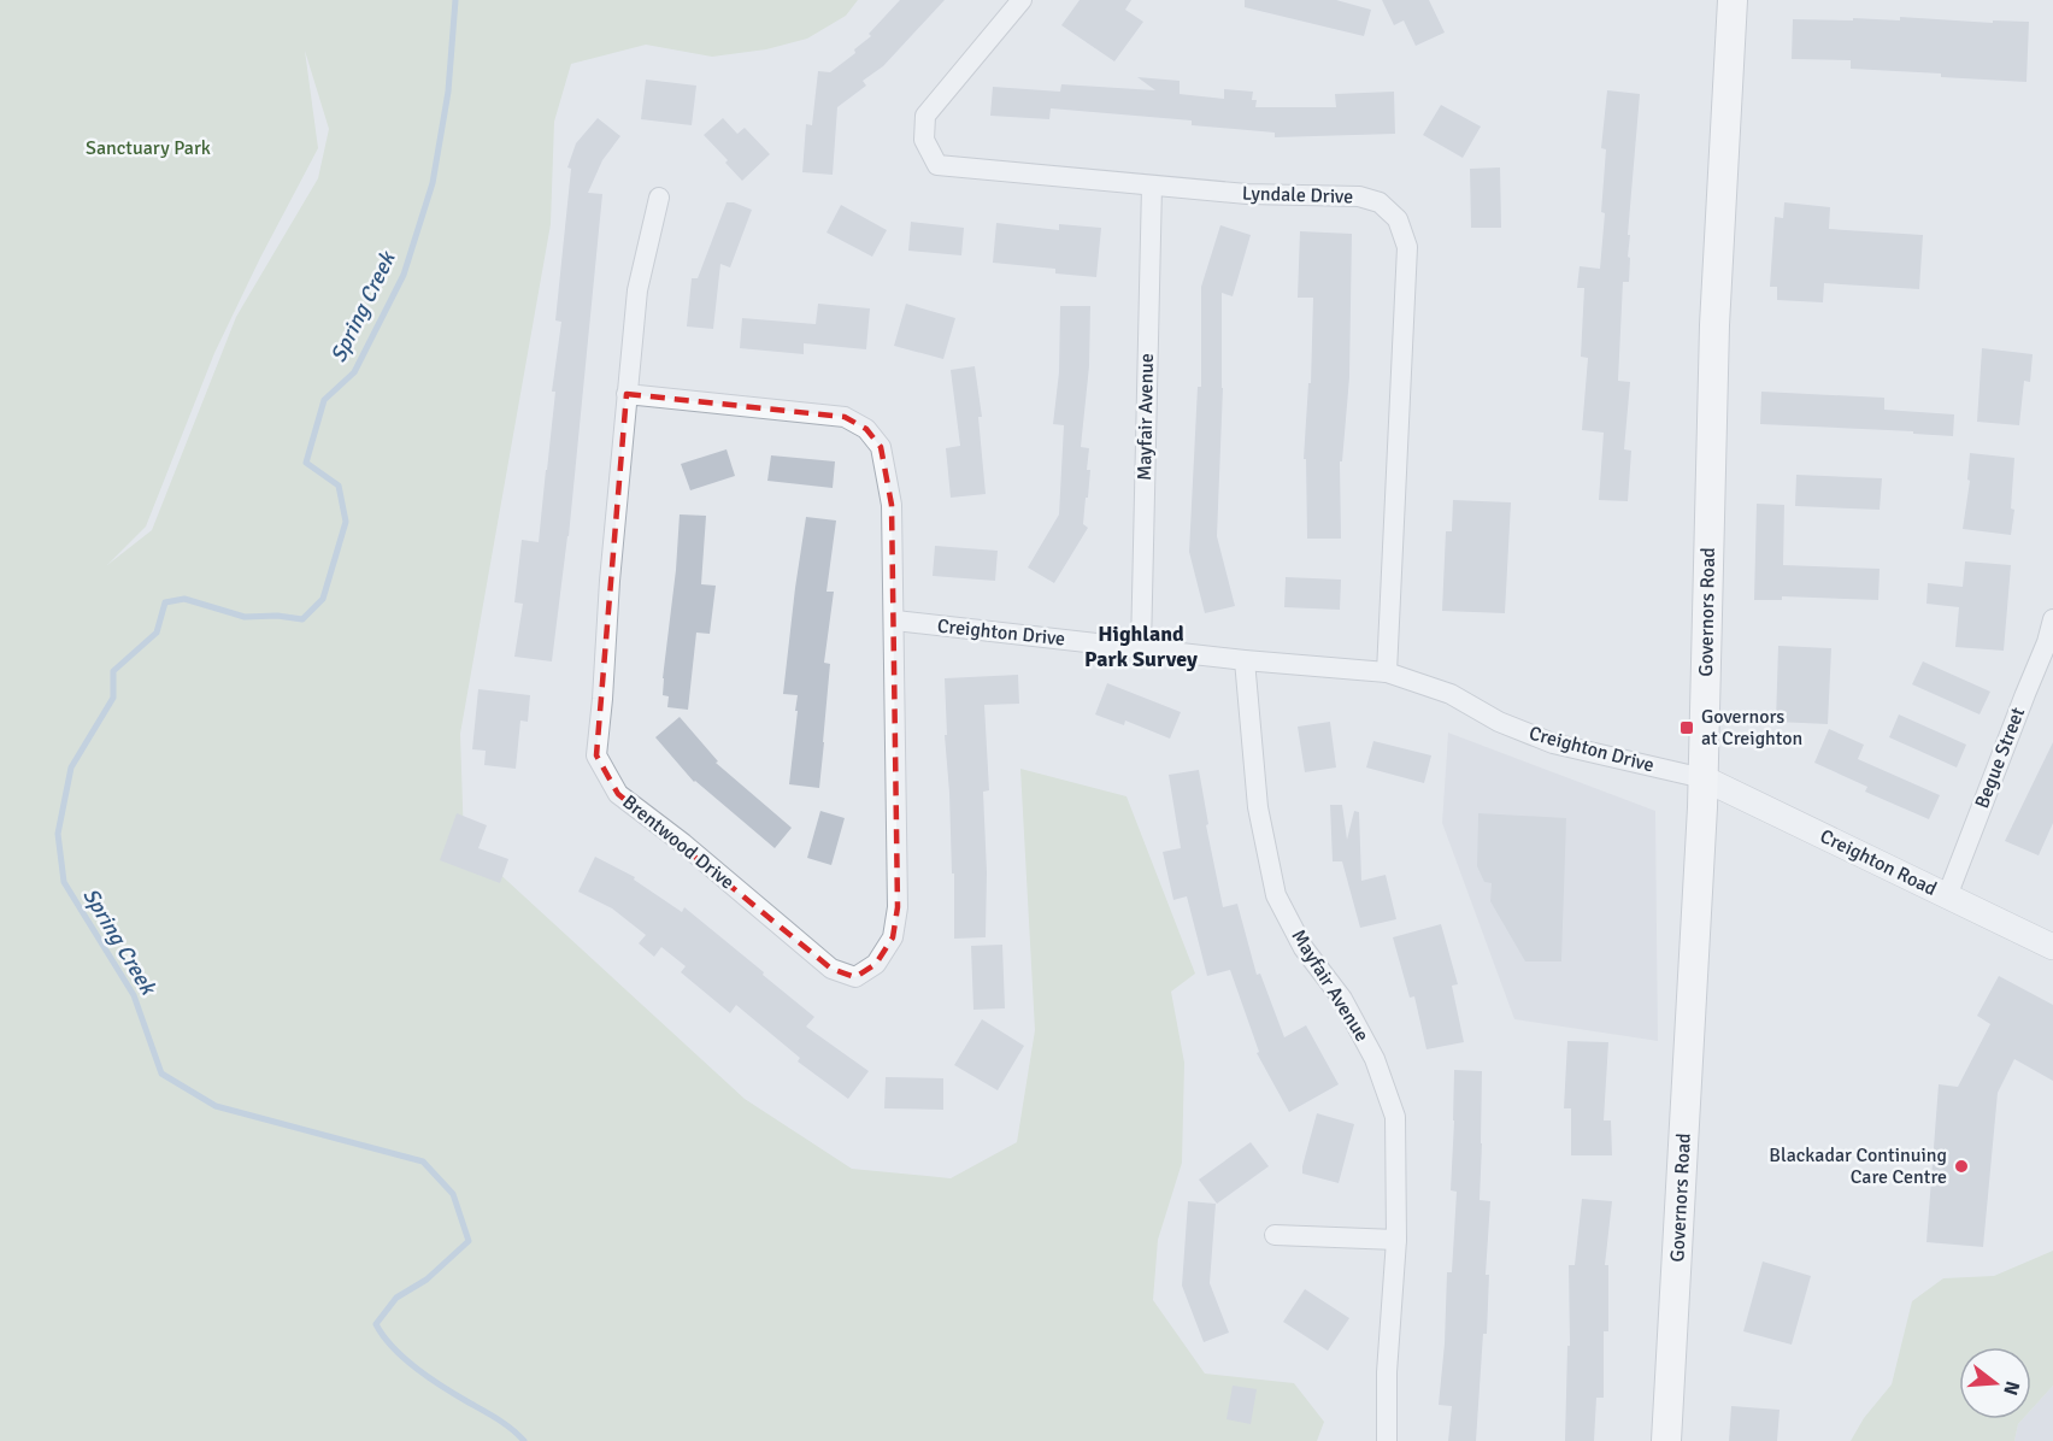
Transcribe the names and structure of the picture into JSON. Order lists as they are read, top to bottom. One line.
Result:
{"streets":{"main road":["Governors Road"],"street":["Lyndale Drive","Mayfair Avenue","Creighton Drive","Begue Street","Brentwood Drive","Creighton Road"]},"crossings":[["Lyndale Drive","Mayfair Avenue"],["Lyndale Drive","Creighton Drive"],["Mayfair Avenue","Creighton Drive"],["Governors Road","Creighton Drive"],["Governors Road","Creighton Road"],["Creighton Drive","Brentwood Drive"],["Creighton Drive","Creighton Road"],["Begue Street","Creighton Road"]],"districts":["Highland Park Survey"],"water":["Spring Creek"],"parks":["Sanctuary Park"],"places":{"transit":["Governors at Creighton"],"other":["Blackadar Continuing Care Centre"]},"north":"right"}
